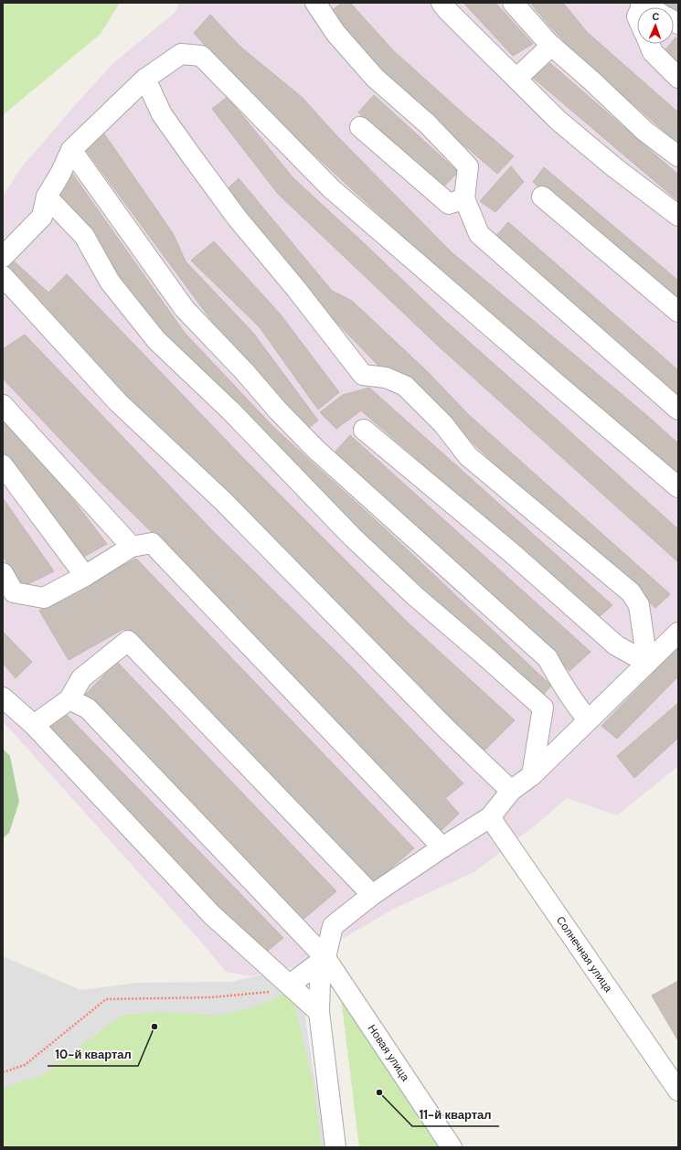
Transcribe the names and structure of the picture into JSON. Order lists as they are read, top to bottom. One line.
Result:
{"streets":{"street":["Солнечная улица","Новая улица"]},"places":["10-й квартал","11-й квартал"],"north":"top"}
